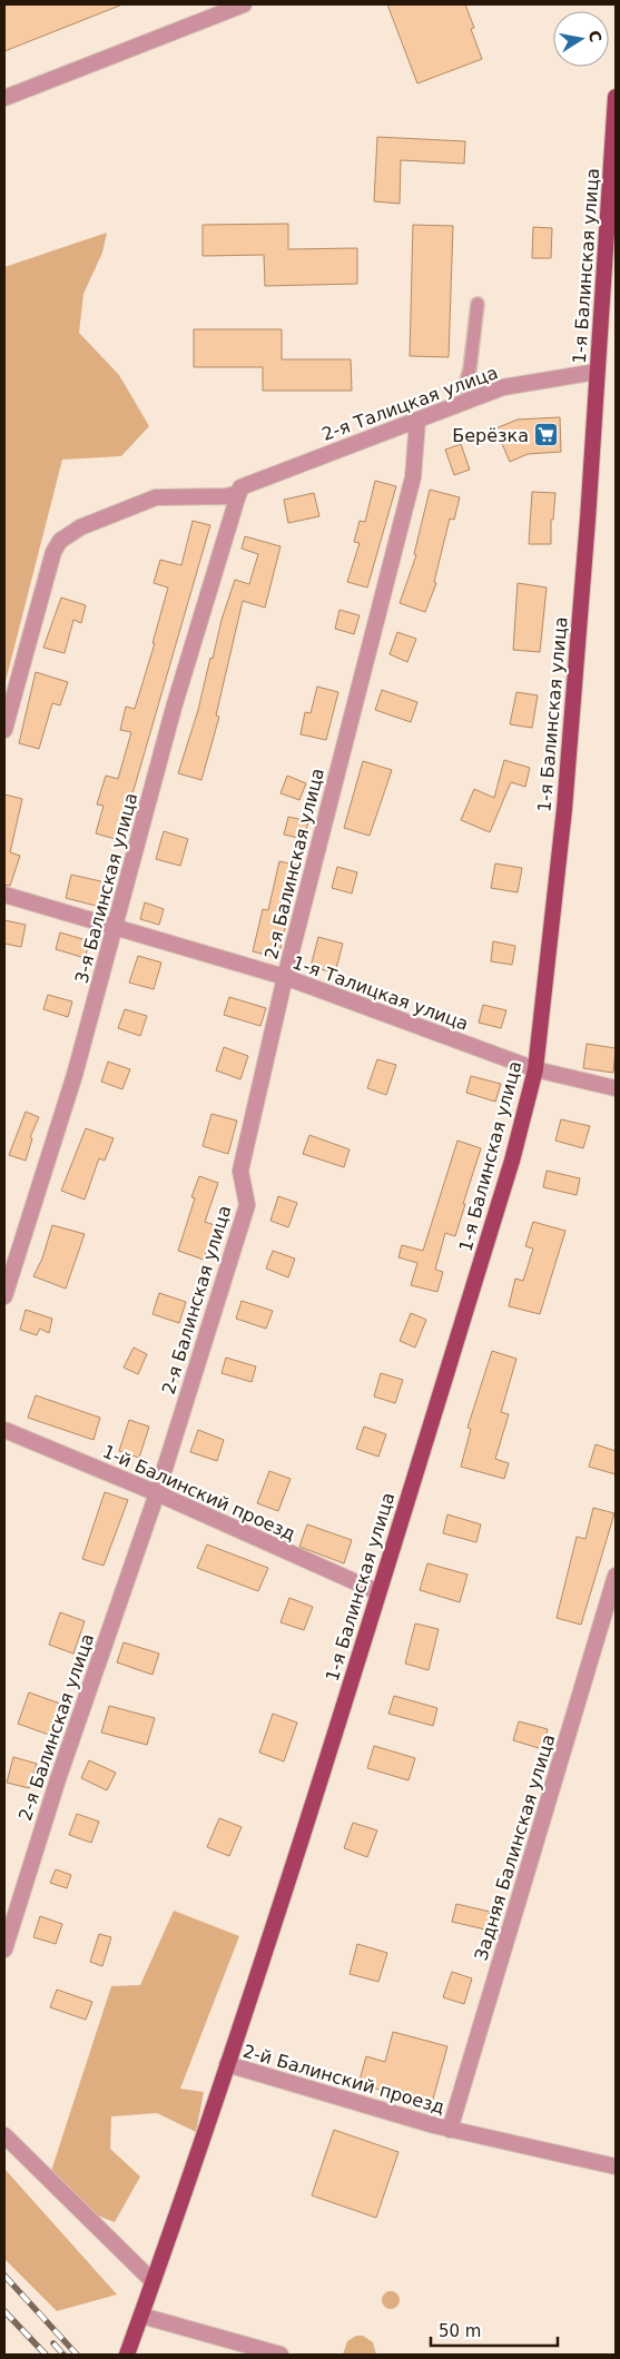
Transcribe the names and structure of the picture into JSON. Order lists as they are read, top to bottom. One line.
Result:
{"streets":{"main road":["1-я Балинская улица"],"street":["2-я Талицкая улица","2-я Балинская улица","3-я Балинская улица","1-я Талицкая улица","1-й Балинский проезд","Задняя Балинская улица","2-й Балинский проезд"]},"crossings":[["1-я Балинская улица","2-я Талицкая улица"],["1-я Балинская улица","1-я Талицкая улица"],["1-я Балинская улица","1-й Балинский проезд"],["1-я Балинская улица","2-й Балинский проезд"],["2-я Талицкая улица","2-я Балинская улица"],["2-я Талицкая улица","3-я Балинская улица"],["2-я Балинская улица","1-я Талицкая улица"],["2-я Балинская улица","1-й Балинский проезд"],["3-я Балинская улица","1-я Талицкая улица"],["Задняя Балинская улица","2-й Балинский проезд"]],"places":{"supermarket":["Берёзка"]},"scale_bar":"50 m","north":"right"}
